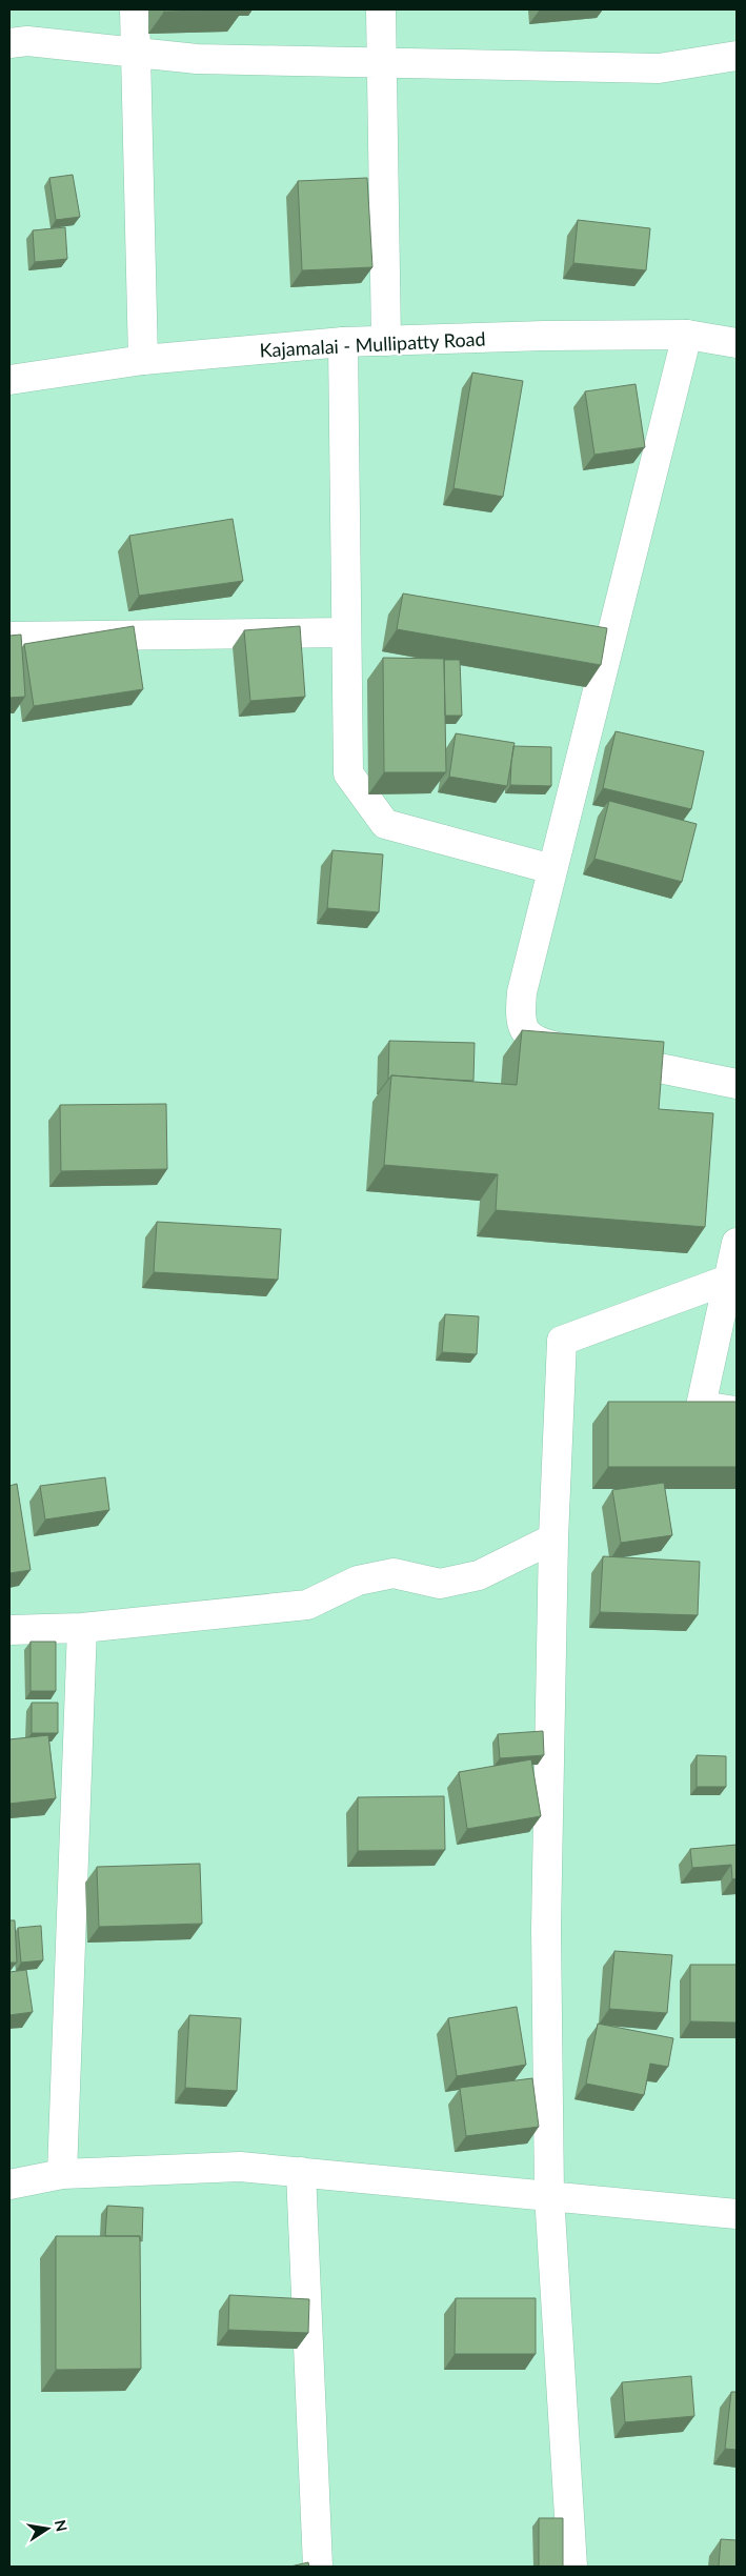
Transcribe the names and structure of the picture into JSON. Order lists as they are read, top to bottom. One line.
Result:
{"streets":{"street":["Kajamalai - Mullipatty Road"]},"north":"right"}
